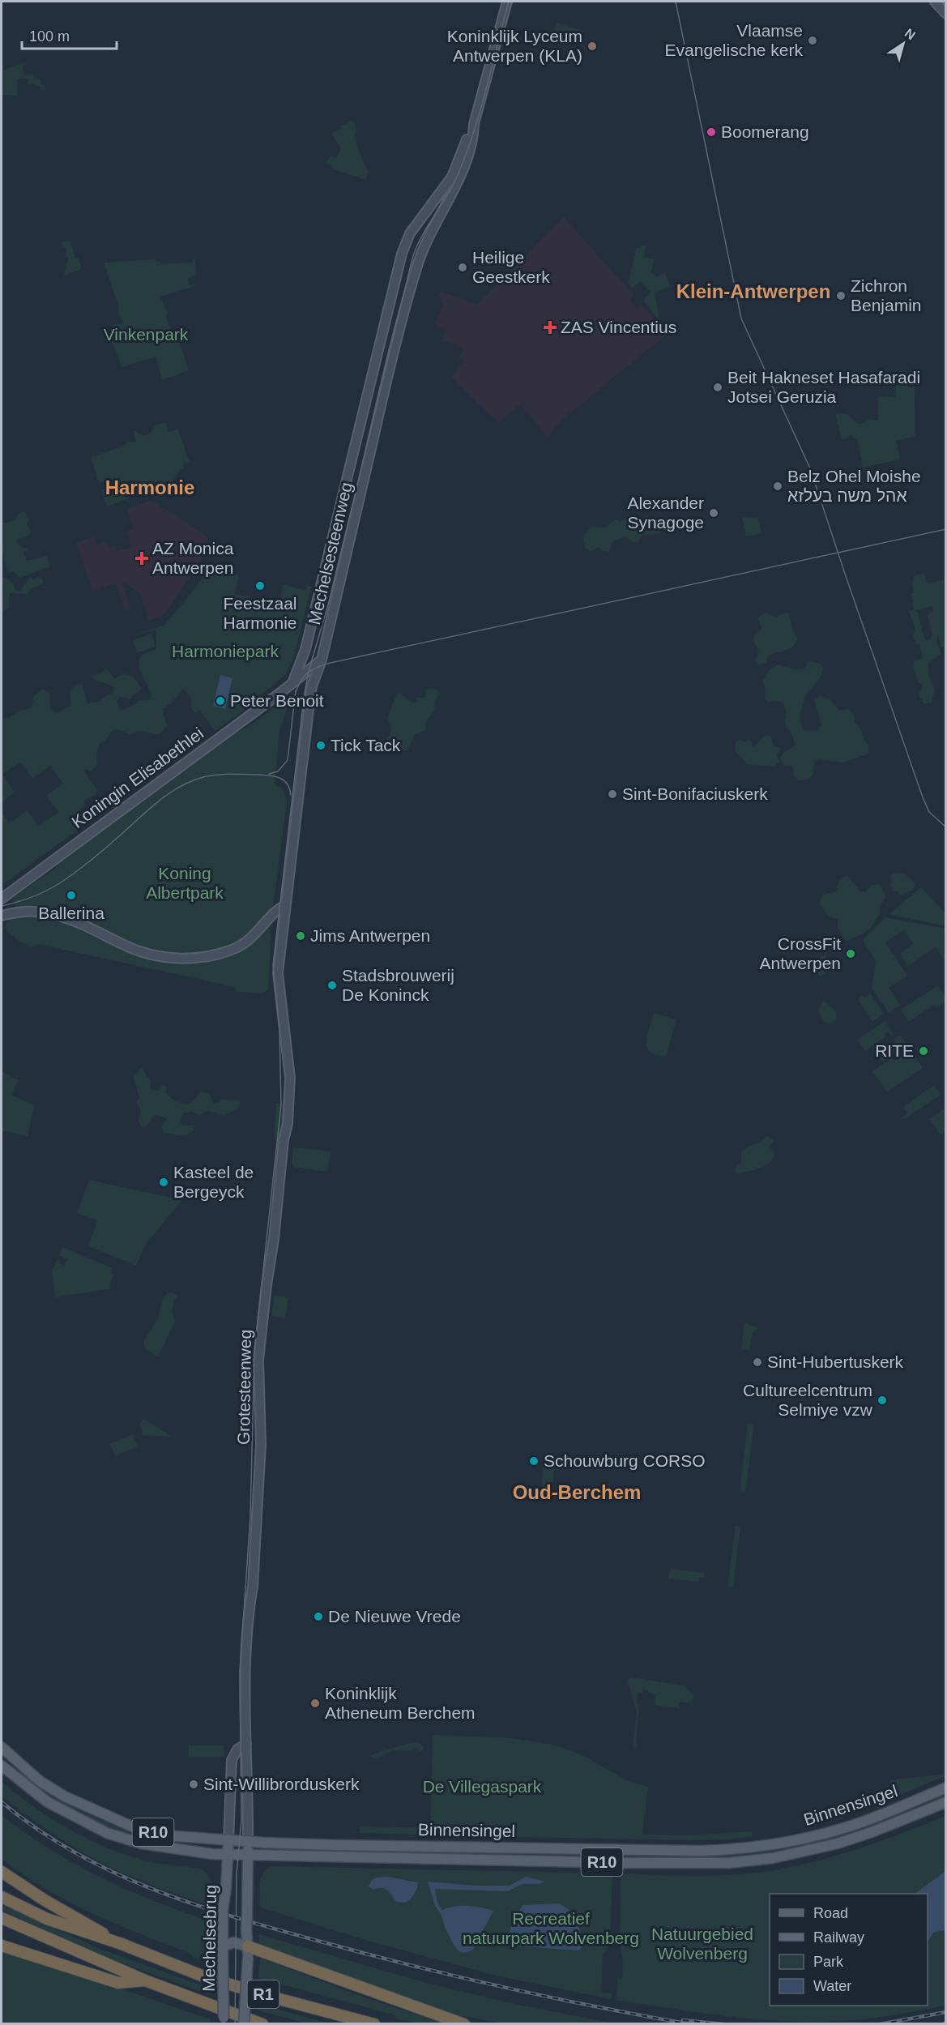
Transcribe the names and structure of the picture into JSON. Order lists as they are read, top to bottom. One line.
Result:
{"streets":{"highway":["R1"],"main road":["Mechelsesteenweg","Koningin Elisabethlei","Grotesteenweg","Binnensingel","R10","Mechelsebrug"]},"crossings":[["Mechelsesteenweg","Koningin Elisabethlei"],["Mechelsesteenweg","Grotesteenweg"],["Grotesteenweg","Binnensingel"],["Binnensingel","Mechelsebrug"]],"districts":["Klein-Antwerpen","Harmonie","Oud-Berchem"],"parks":["Vinkenpark","Harmoniepark","Koning Albertpark","De Villegaspark","Recreatief natuurpark Wolvenberg","Natuurgebied Wolvenberg"],"places":{"other":["Vlaamse Evangelische kerk","Koninklijk Lyceum Antwerpen (KLA)","Boomerang","Heilige Geestkerk","Zichron Benjamin","Beit Hakneset Hasafaradi Jotsei Geruzia","Belz Ohel Moishe אהל משה בעלזא","Alexander Synagoge","Feestzaal Harmonie","Peter Benoit","Tick Tack","Sint-Bonifaciuskerk","Ballerina","Jims Antwerpen","CrossFit Antwerpen","Stadsbrouwerij De Koninck","RITE","Kasteel de Bergeyck","Sint-Hubertuskerk","Cultureelcentrum Selmiye vzw","Schouwburg CORSO","De Nieuwe Vrede","Koninklijk Atheneum Berchem","Sint-Willibrorduskerk"],"health":["ZAS Vincentius","AZ Monica Antwerpen"]},"legend":["Road","Railway","Park","Water"],"scale_bar":"100 m","north":"top right"}
